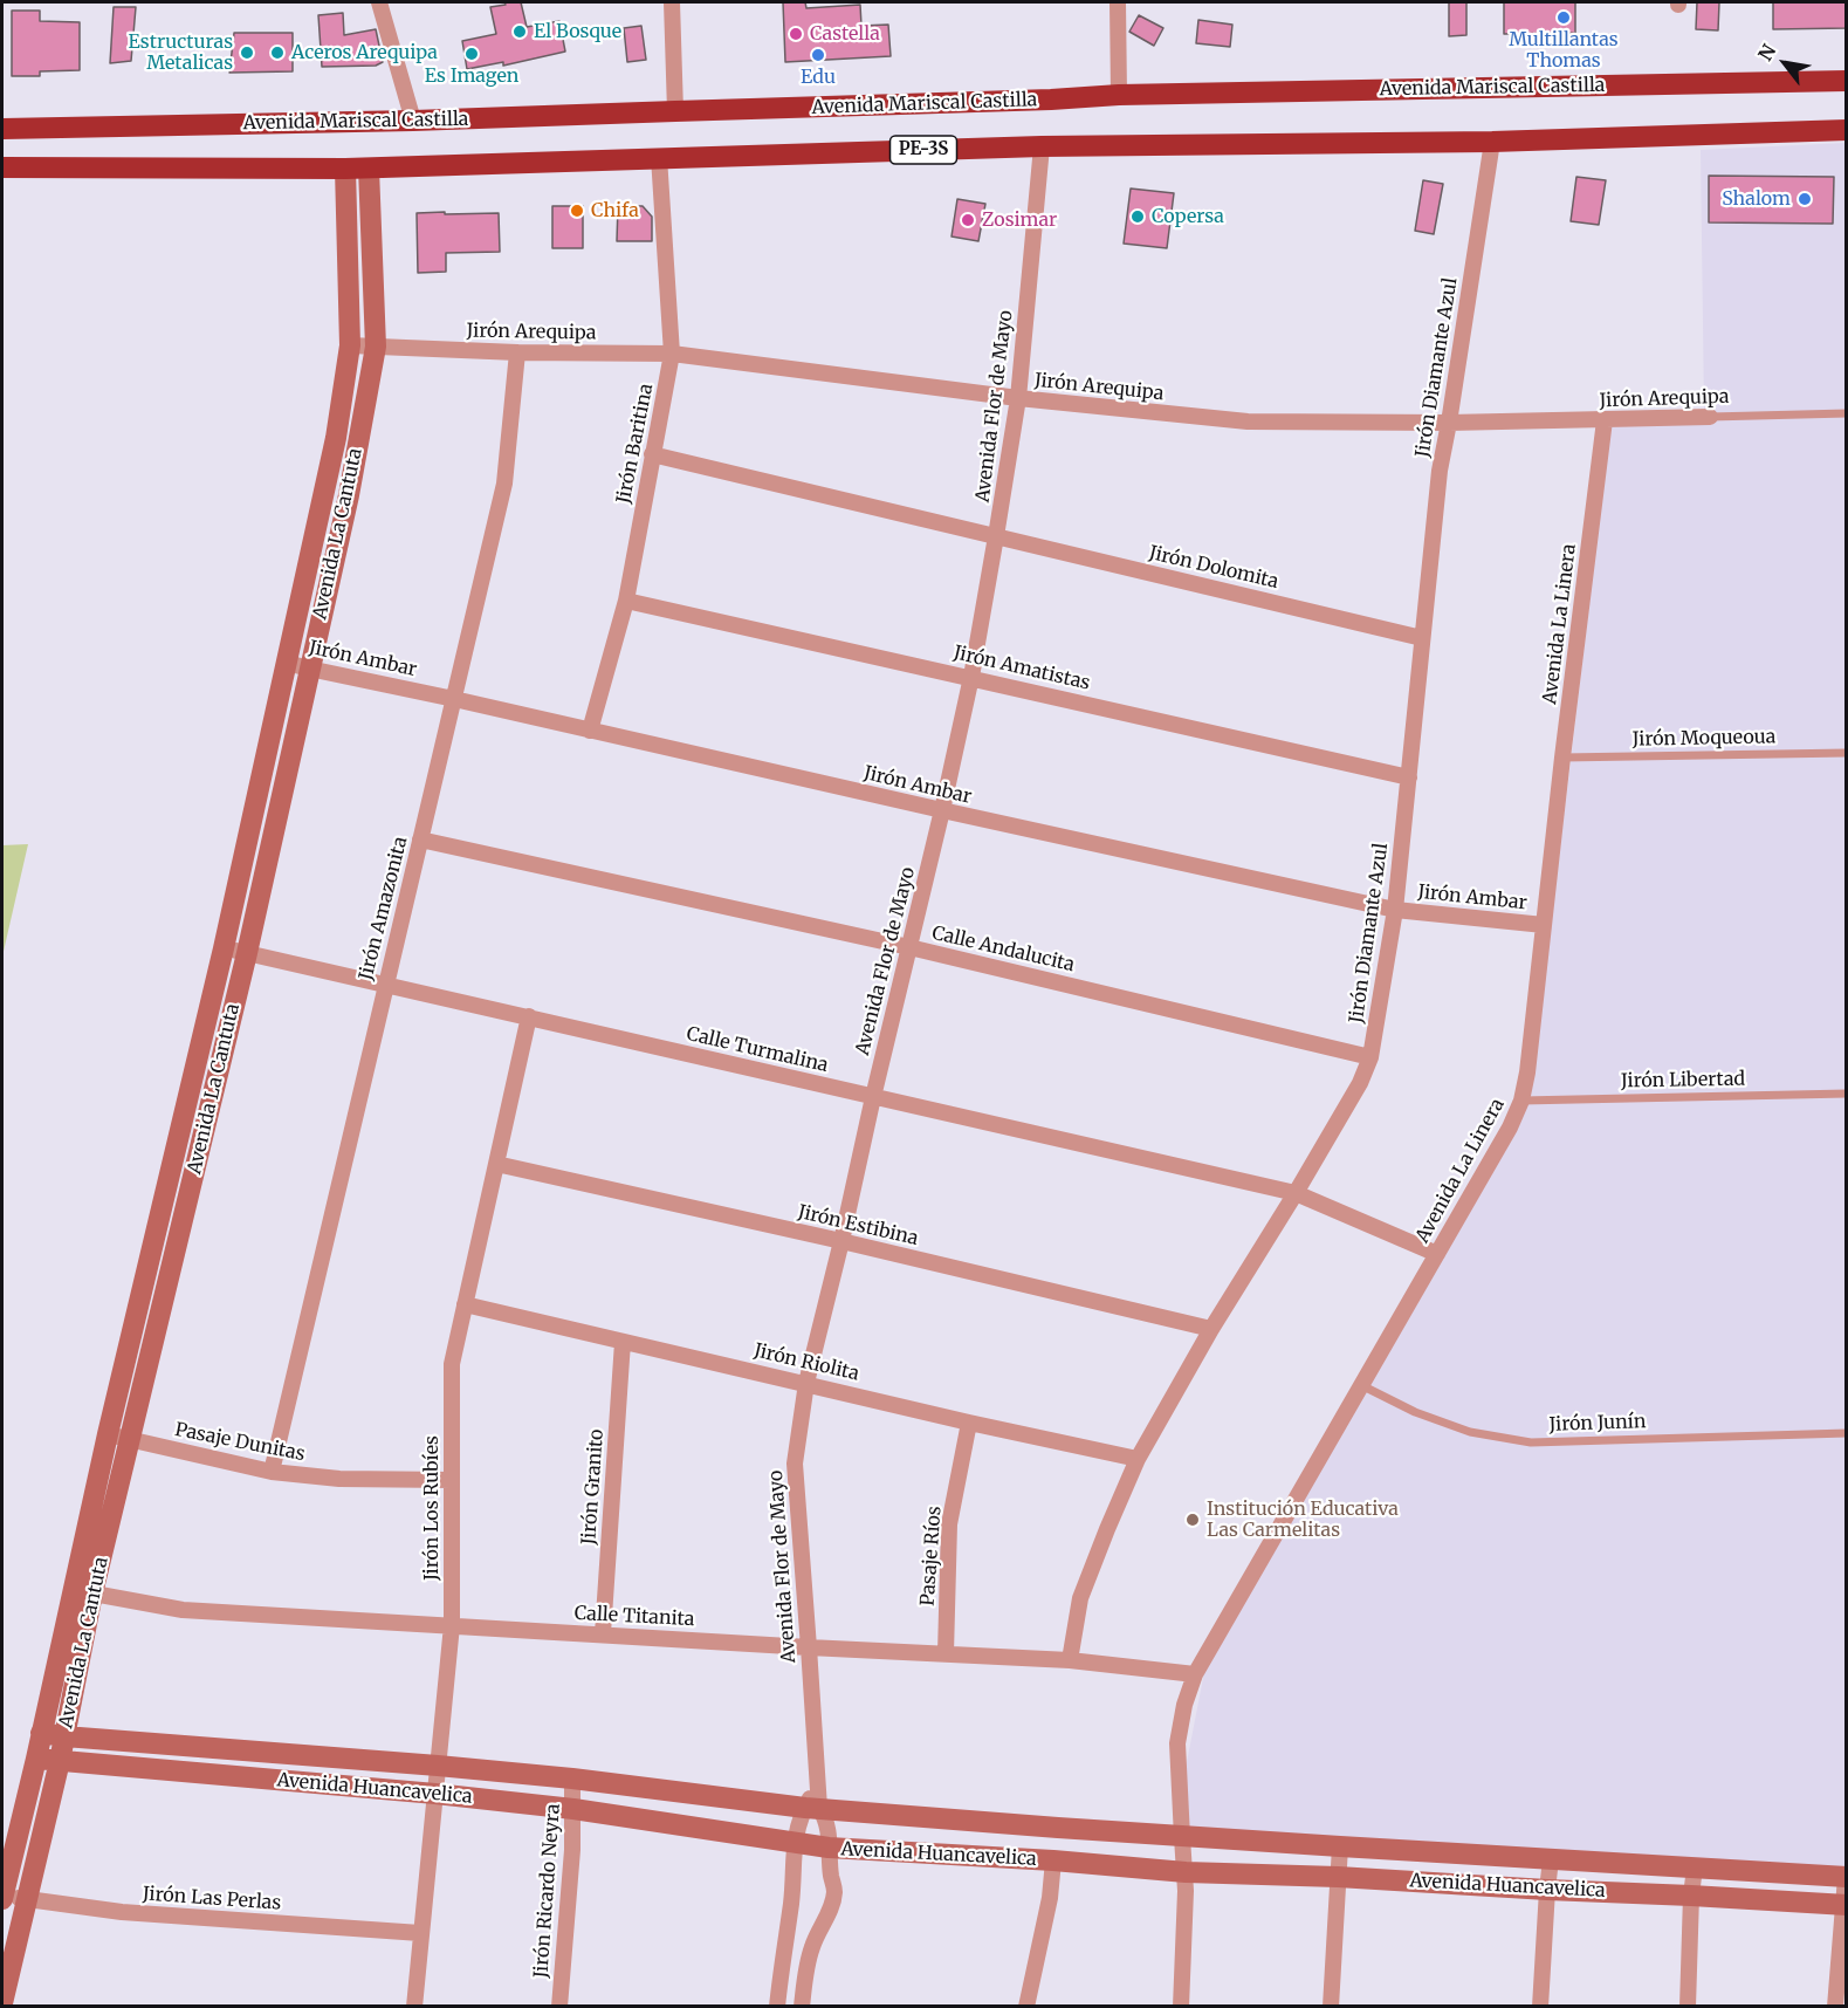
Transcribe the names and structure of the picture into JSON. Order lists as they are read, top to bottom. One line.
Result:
{"streets":{"highway":["Avenida Mariscal Castilla","PE-3S"],"main road":["Avenida La Cantuta","Avenida Huancavelica"],"street":["Jirón Arequipa","Jirón Diamante Azul","Avenida Flor de Mayo","Jirón Baritina","Jirón Dolomita","Avenida La Linera","Jirón Ambar","Jirón Amatistas","Jirón Amazonita","Calle Andalucita","Calle Turmalina","Jirón Estibina","Jirón Riolita","Pasaje Dunitas","Jirón Granito","Jirón Los Rubíes","Pasaje Ríos","Calle Titanita","Jirón Ricardo Neyra","Jirón Las Perlas"],"lane":["Jirón Moqueoua","Jirón Libertad","Jirón Junín"]},"crossings":[["PE-3S","Jirón Diamante Azul"],["PE-3S","Avenida Flor de Mayo"],["PE-3S","Jirón Baritina"],["PE-3S","Avenida La Cantuta"],["Jirón Arequipa","Jirón Diamante Azul"],["Jirón Arequipa","Avenida Flor de Mayo"],["Jirón Arequipa","Jirón Baritina"],["Jirón Arequipa","Avenida La Cantuta"],["Jirón Arequipa","Avenida La Linera"],["Jirón Arequipa","Jirón Amazonita"],["Jirón Diamante Azul","Jirón Dolomita"],["Jirón Diamante Azul","Jirón Ambar"],["Jirón Diamante Azul","Jirón Amatistas"],["Jirón Diamante Azul","Calle Andalucita"],["Jirón Diamante Azul","Calle Turmalina"],["Jirón Diamante Azul","Jirón Estibina"],["Jirón Diamante Azul","Jirón Riolita"],["Jirón Diamante Azul","Calle Titanita"],["Avenida Flor de Mayo","Jirón Dolomita"],["Avenida Flor de Mayo","Jirón Ambar"],["Avenida Flor de Mayo","Jirón Amatistas"],["Avenida Flor de Mayo","Calle Andalucita"],["Avenida Flor de Mayo","Calle Turmalina"],["Avenida Flor de Mayo","Jirón Estibina"],["Avenida Flor de Mayo","Jirón Riolita"],["Avenida Flor de Mayo","Calle Titanita"],["Avenida Flor de Mayo","Avenida Huancavelica"],["Jirón Baritina","Jirón Dolomita"],["Jirón Baritina","Jirón Ambar"],["Jirón Baritina","Jirón Amatistas"],["Avenida La Cantuta","Jirón Ambar"],["Avenida La Cantuta","Calle Turmalina"],["Avenida La Cantuta","Pasaje Dunitas"],["Avenida La Cantuta","Calle Titanita"],["Avenida La Cantuta","Avenida Huancavelica"],["Avenida La Cantuta","Jirón Las Perlas"],["Avenida La Linera","Jirón Ambar"],["Avenida La Linera","Jirón Moqueoua"],["Avenida La Linera","Calle Turmalina"],["Avenida La Linera","Jirón Libertad"],["Avenida La Linera","Jirón Junín"],["Avenida La Linera","Calle Titanita"],["Avenida La Linera","Avenida Huancavelica"],["Jirón Ambar","Jirón Amazonita"],["Jirón Amazonita","Calle Andalucita"],["Jirón Amazonita","Calle Turmalina"],["Jirón Amazonita","Pasaje Dunitas"],["Calle Turmalina","Jirón Los Rubíes"],["Jirón Estibina","Jirón Los Rubíes"],["Jirón Riolita","Jirón Granito"],["Jirón Riolita","Jirón Los Rubíes"],["Jirón Riolita","Pasaje Ríos"],["Pasaje Dunitas","Jirón Los Rubíes"],["Jirón Granito","Calle Titanita"],["Jirón Los Rubíes","Calle Titanita"],["Jirón Los Rubíes","Avenida Huancavelica"],["Jirón Los Rubíes","Jirón Las Perlas"],["Pasaje Ríos","Calle Titanita"],["Avenida Huancavelica","Jirón Ricardo Neyra"]],"places":["Multillantas Thomas","El Bosque","Castella","Estructuras Metalicas","Aceros Arequipa","Es Imagen","Edu","Shalom","Chifa","Copersa","Zosimar","Institución Educativa Las Carmelitas"],"north":"top left"}
